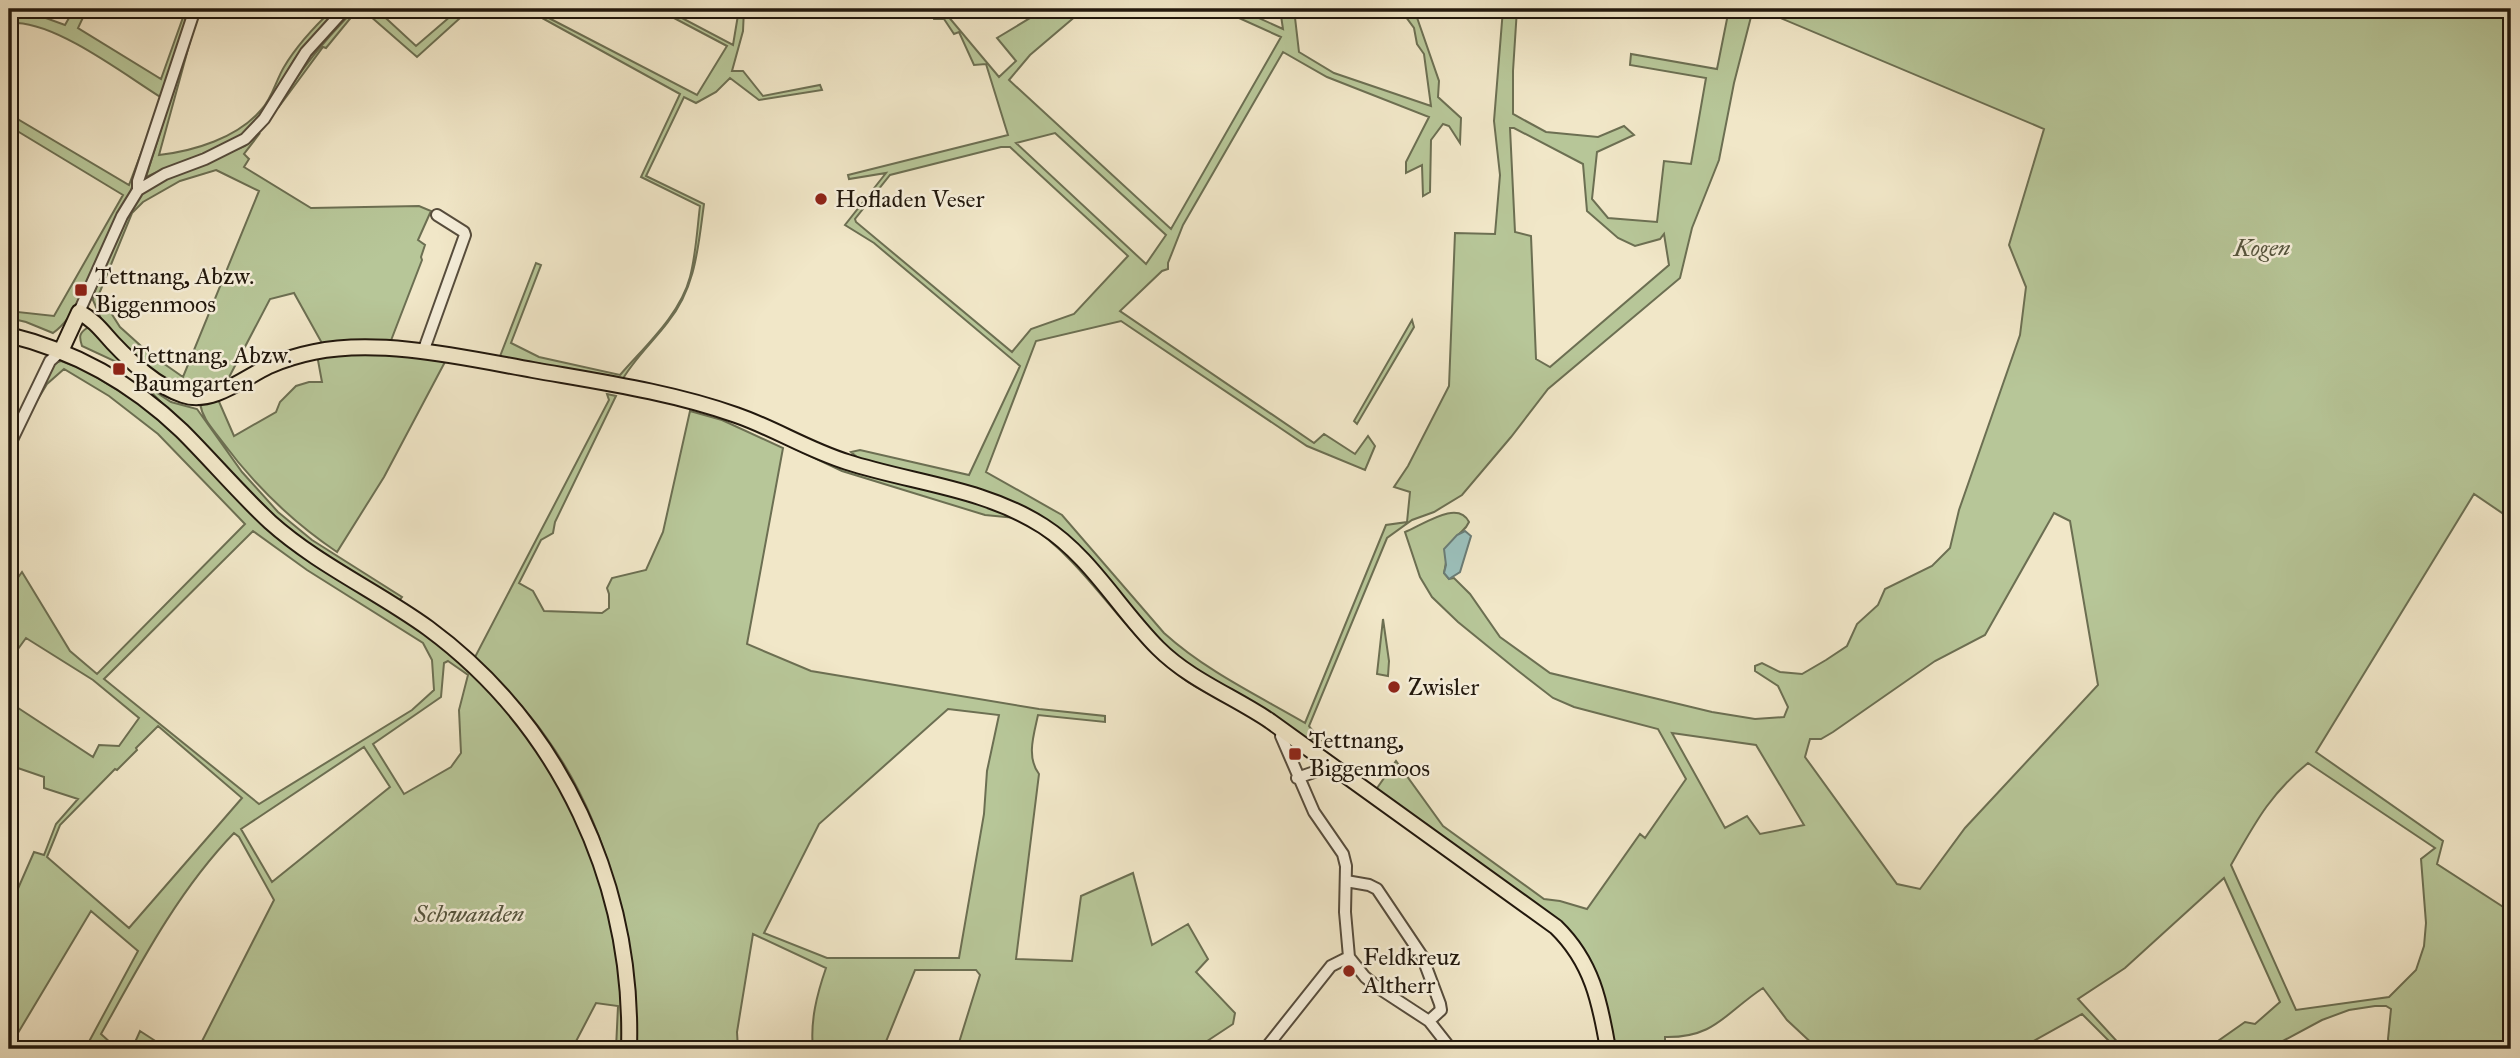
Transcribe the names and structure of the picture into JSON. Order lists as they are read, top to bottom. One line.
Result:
{"parks":["Kogen","Schwanden"],"places":{"other":["Hofladen Veser","Zwisler","Feldkreuz Altherr"],"transit":["Tettnang, Abzw. Biggenmoos","Tettnang, Abzw. Baumgarten","Tettnang, Biggenmoos"]}}
